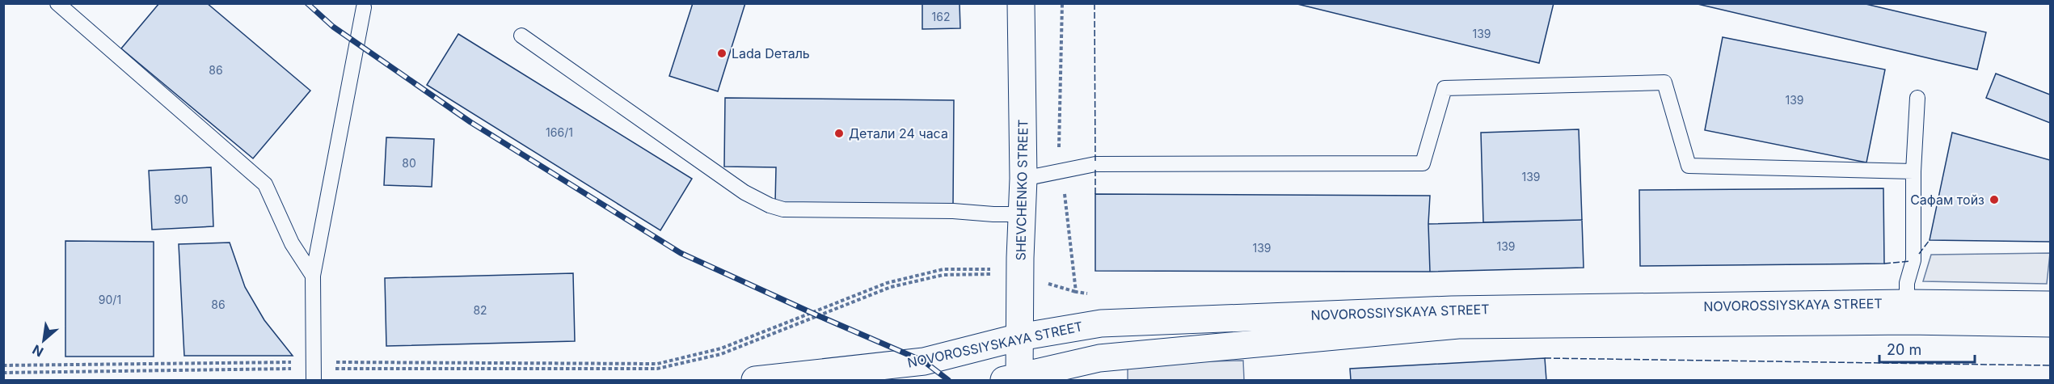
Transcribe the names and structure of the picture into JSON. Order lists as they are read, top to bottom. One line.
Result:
{"streets":{"main road":["SHEVCHENKO STREET","NOVOROSSIYSKAYA STREET"]},"crossings":[["SHEVCHENKO STREET","NOVOROSSIYSKAYA STREET"]],"places":["Lada Dеталь","Детали 24 часа","Сафам тойз"],"house_numbers":["162","139","86","139","166/1","80","139","90","139","139","90/1","86","82"],"scale_bar":"20 m","north":"bottom left"}
